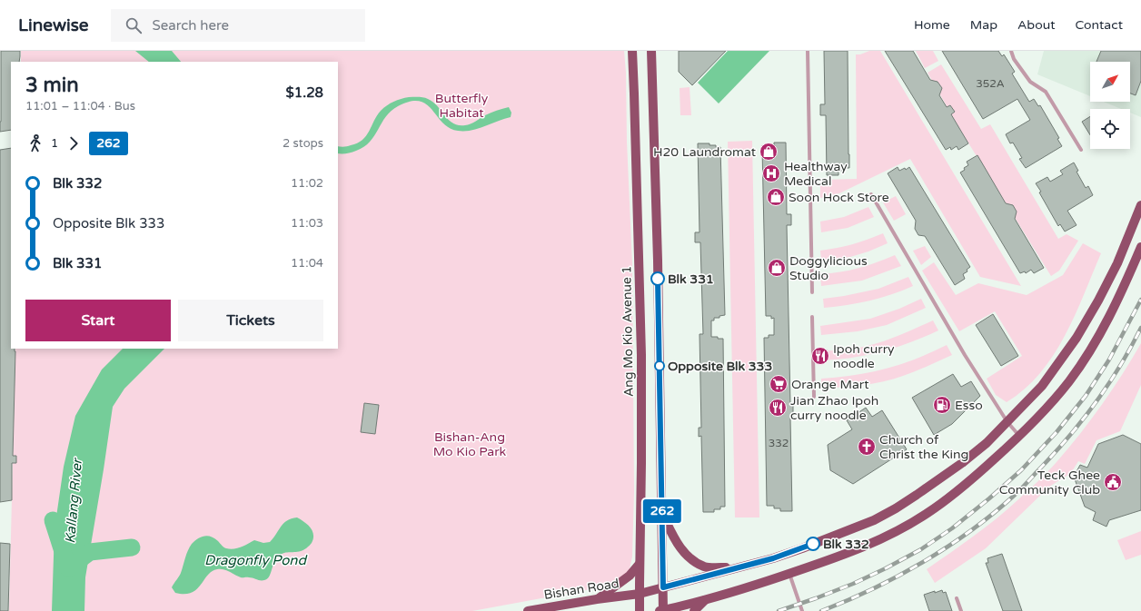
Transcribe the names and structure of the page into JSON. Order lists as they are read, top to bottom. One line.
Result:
{"streets":{"main road":["Ang Mo Kio Avenue 1","Bishan Road"]},"crossings":[["Ang Mo Kio Avenue 1","Bishan Road"]],"water":["Kallang River","Dragonfly Pond"],"parks":["Butterfly Habitat","Bishan-Ang Mo Kio Park"],"places":{"shop":["H20 Laundromat","Soon Hock Store","Doggylicious Studio"],"hospital":["Healthway Medical"],"other":["Blk 331","Opposite Blk 333","Blk 332"],"restaurant":["Ipoh curry noodle","Jian Zhao Ipoh curry noodle"],"supermarket":["Orange Mart"],"fuel station":["Esso"],"church":["Church of Christ the King"],"public building":["Teck Ghee Community Club"]},"lines":["bus line 262"],"house_numbers":["352A","332"],"north":"top right","page":{"header":"Linewise","search":"Search here","nav":["Home","Map","About","Contact"],"on_map":"262","heading":["3 min","11:01 – 11:04 · Bus","$1.28"],"legs":["1","262","2 stops"],"list":[{"name":"Blk 332","value":"11:02"},{"name":"Opposite Blk 333","value":"11:03"},{"name":"Blk 331","value":"11:04"}],"buttons":["Start","Tickets"]}}
